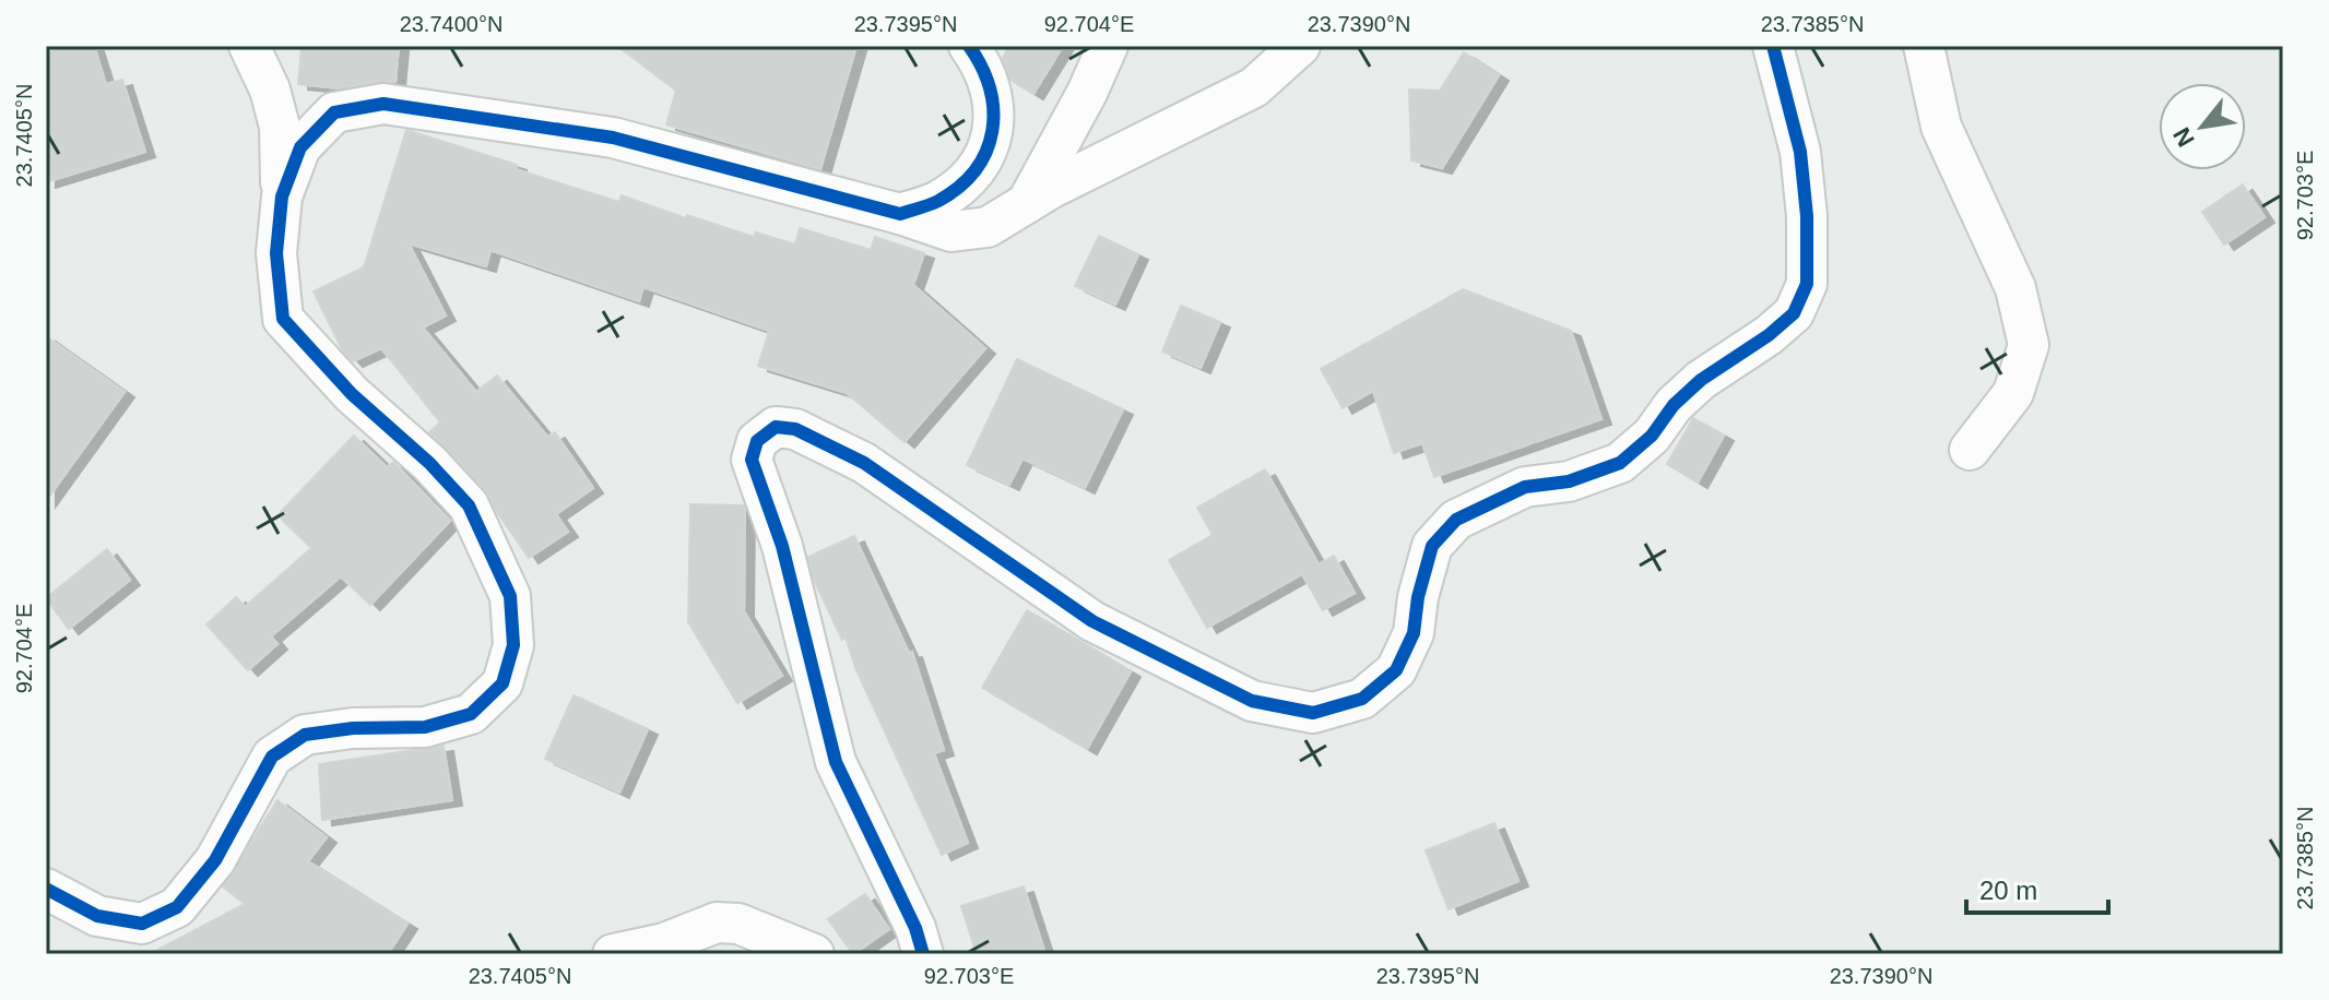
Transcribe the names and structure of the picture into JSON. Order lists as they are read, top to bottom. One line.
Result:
{"scale_bar":"20 m","north":"bottom left","coordinates":["23.7400°N","23.7395°N","92.704°E","23.7390°N","23.7385°N","23.7405°N","92.703°E"]}
